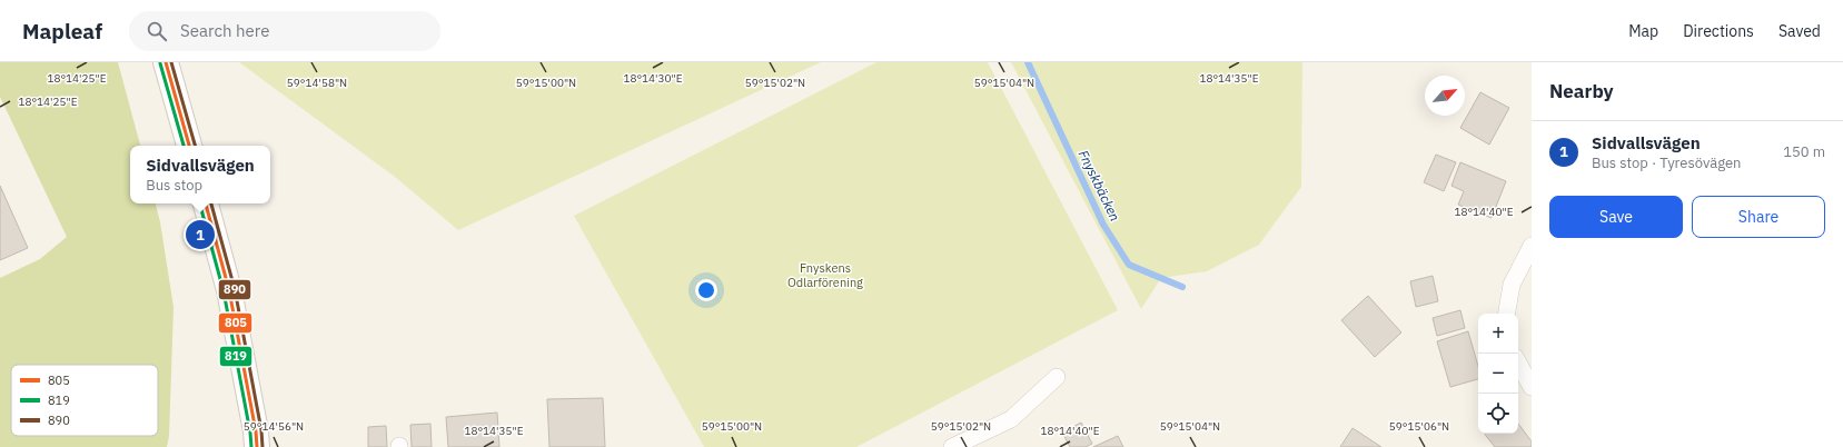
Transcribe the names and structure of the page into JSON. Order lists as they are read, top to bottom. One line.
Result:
{"water":["Fnyskbäcken"],"parks":["Fnyskens Odlarförening"],"lines":["transit line 805","transit line 890","transit line 819"],"legend":["805","819","890"],"north":"top right","page":{"header":"Mapleaf","search":"Search here","nav":["Map","Directions","Saved"],"heading":"Nearby","list":[{"mark":"1","name":"Sidvallsvägen","note":"Bus stop · Tyresövägen","value":"150 m"}],"popup":["Sidvallsvägen","Bus stop"],"buttons":["Save","Share"],"pins":"1","map_buttons":["+","−"]},"coordinates":["18°14'25\"E","18°14'30\"E","18°14'35\"E","59°14'58\"N","59°15'00\"N","59°15'02\"N","59°15'04\"N","18°14'40\"E","59°14'56\"N","59°15'06\"N"]}
